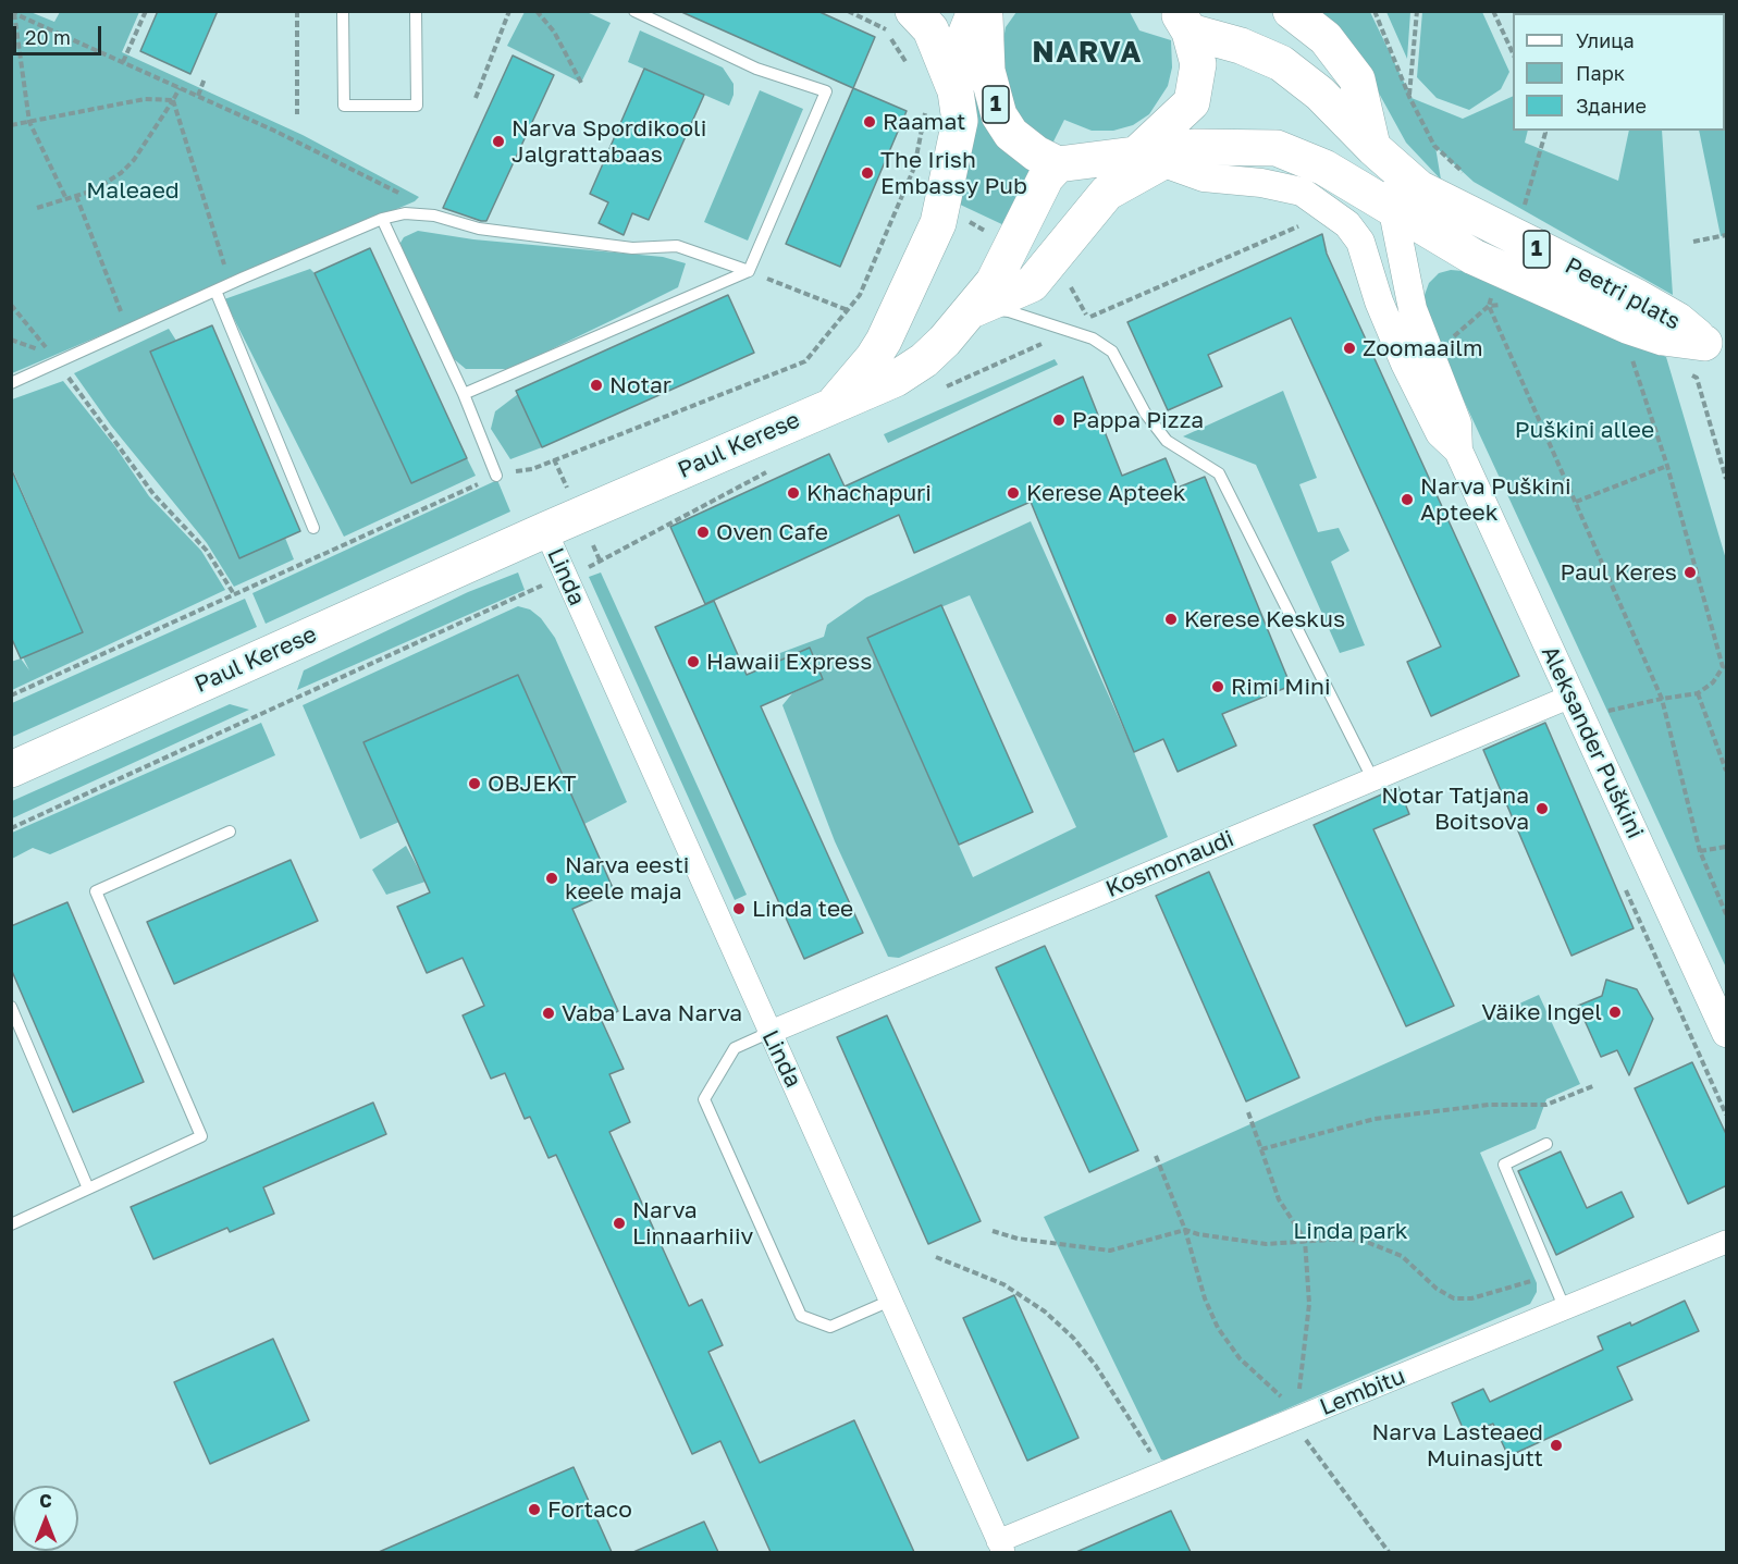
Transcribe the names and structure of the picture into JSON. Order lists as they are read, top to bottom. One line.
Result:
{"streets":{"highway":["1","Peetri plats","Paul Kerese","Aleksander Puškini"],"street":["Linda","Kosmonaudi","Lembitu"]},"crossings":[["1","Peetri plats"],["1","Paul Kerese"],["1","Aleksander Puškini"],["Peetri plats","Aleksander Puškini"],["Paul Kerese","Linda"],["Linda","Kosmonaudi"],["Linda","Lembitu"],["Aleksander Puškini","Kosmonaudi"]],"districts":["NARVA"],"parks":["Maleaed","Puškini allee","Linda park"],"places":["Raamat","Narva Spordikooli Jalgrattabaas","The Irish Embassy Pub","Zoomaailm","Notar","Pappa Pizza","Khachapuri","Kerese Apteek","Narva Puškini Apteek","Oven Cafe","Paul Keres","Kerese Keskus","Hawaii Express","Rimi Mini","OBJEKT","Notar Tatjana Boitsova","Narva eesti keele maja","Linda tee","Väike Ingel","Vaba Lava Narva","Narva Linnaarhiiv","Narva Lasteaed Muinasjutt","Fortaco"],"legend":["Улица","Парк","Здание"],"scale_bar":"20 m","north":"top"}
